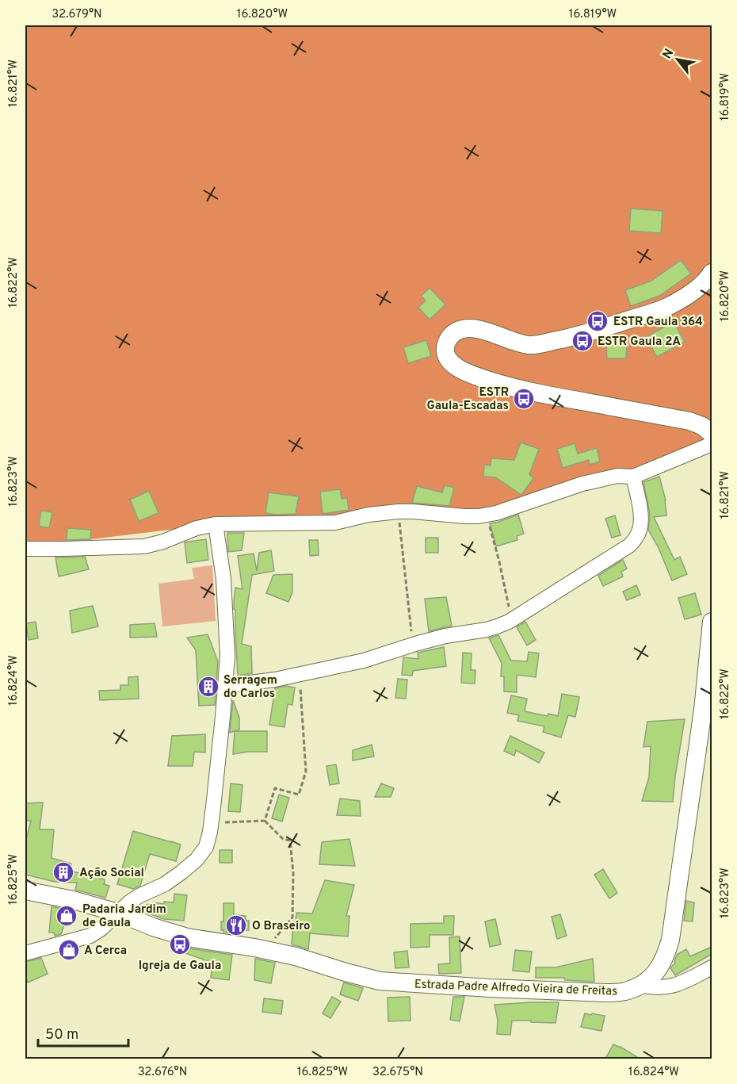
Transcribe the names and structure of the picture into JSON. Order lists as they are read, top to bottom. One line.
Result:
{"streets":{"main road":["Estrada Padre Alfredo Vieira de Freitas"]},"places":{"bus stop":["ESTR Gaula 364","ESTR Gaula 2A","ESTR Gaula-Escadas","Igreja de Gaula"],"building":["Serragem do Carlos","Ação Social"],"shop":["Padaria Jardim de Gaula","A Cerca"],"restaurant":["O Braseiro"]},"scale_bar":"50 m","north":"top left","coordinates":["32.679°N","16.820°W","16.819°W","16.821°W","16.822°W","16.823°W","16.824°W","16.825°W","32.676°N","32.675°N"]}
